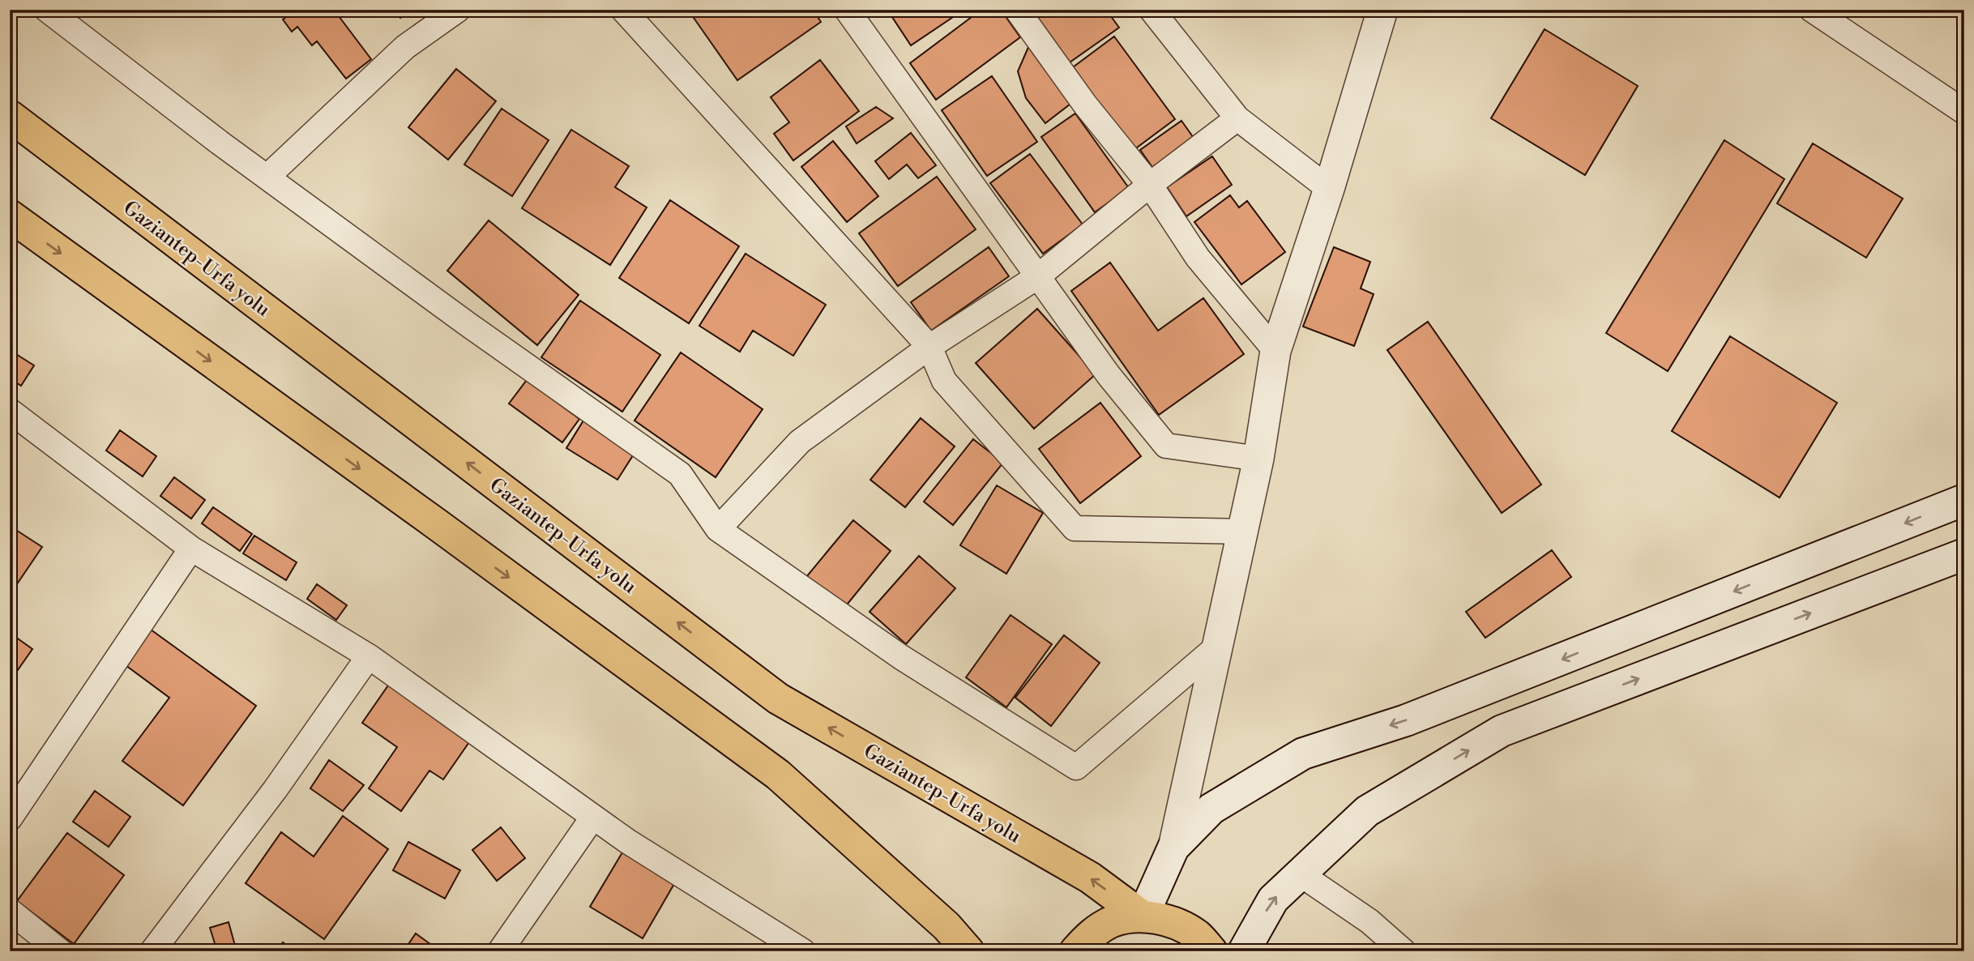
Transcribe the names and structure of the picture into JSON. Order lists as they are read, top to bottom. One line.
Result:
{"streets":{"highway":["Gaziantep-Urfa yolu"]}}
